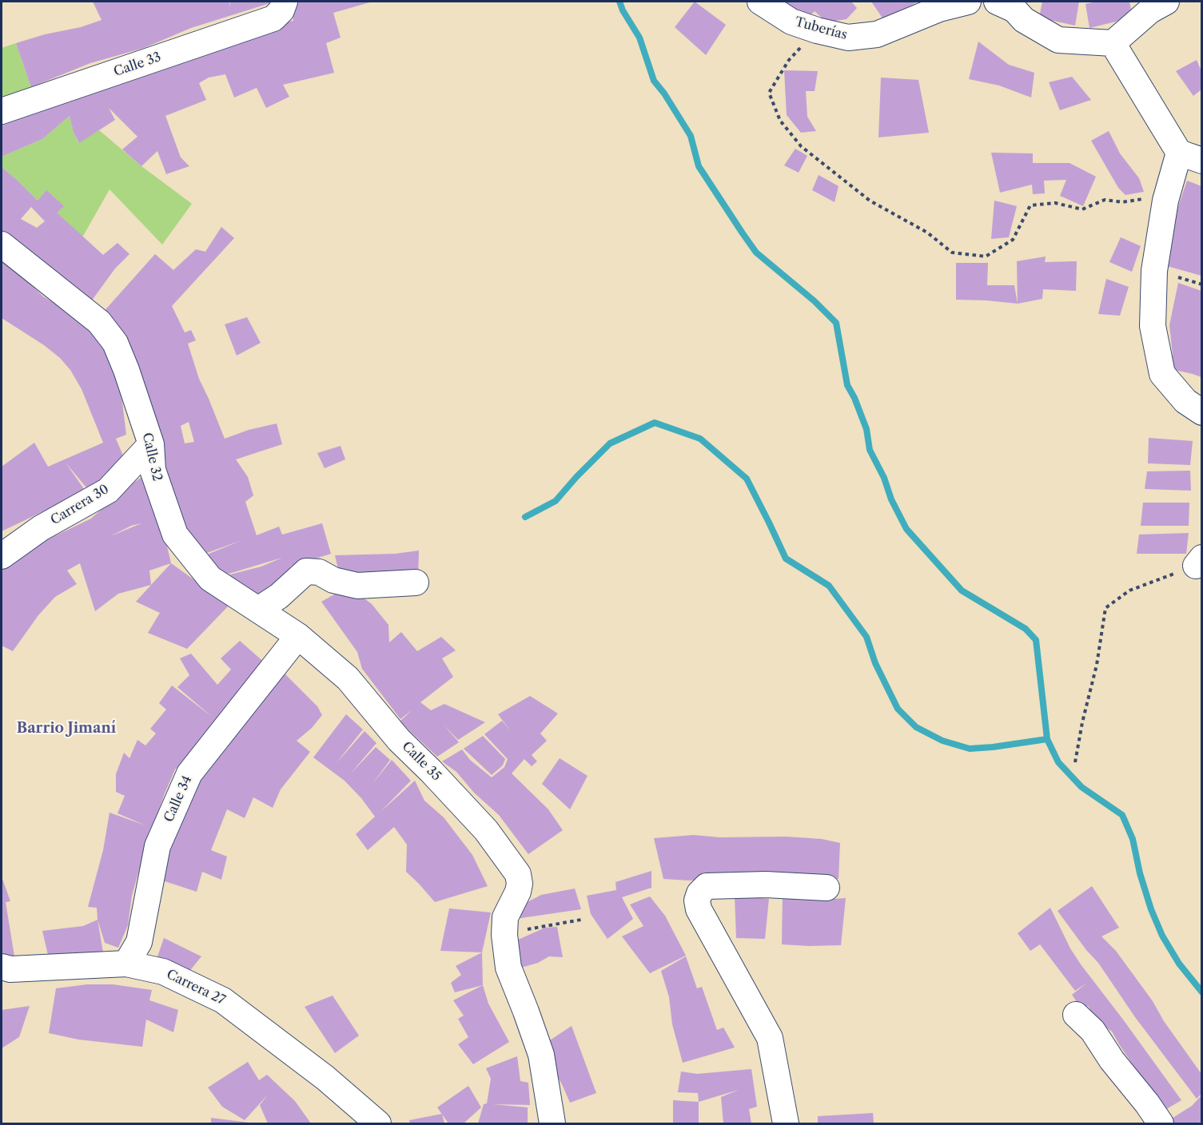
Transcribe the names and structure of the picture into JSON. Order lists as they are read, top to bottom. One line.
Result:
{"streets":{"street":["Tuberías","Calle 33","Calle 32","Carrera 30","Calle 35","Calle 34","Carrera 27"]},"crossings":[["Calle 32","Carrera 30"],["Calle 32","Calle 35"],["Calle 32","Calle 34"],["Calle 35","Calle 34"],["Calle 34","Carrera 27"]],"districts":["Barrio Jimaní"]}
